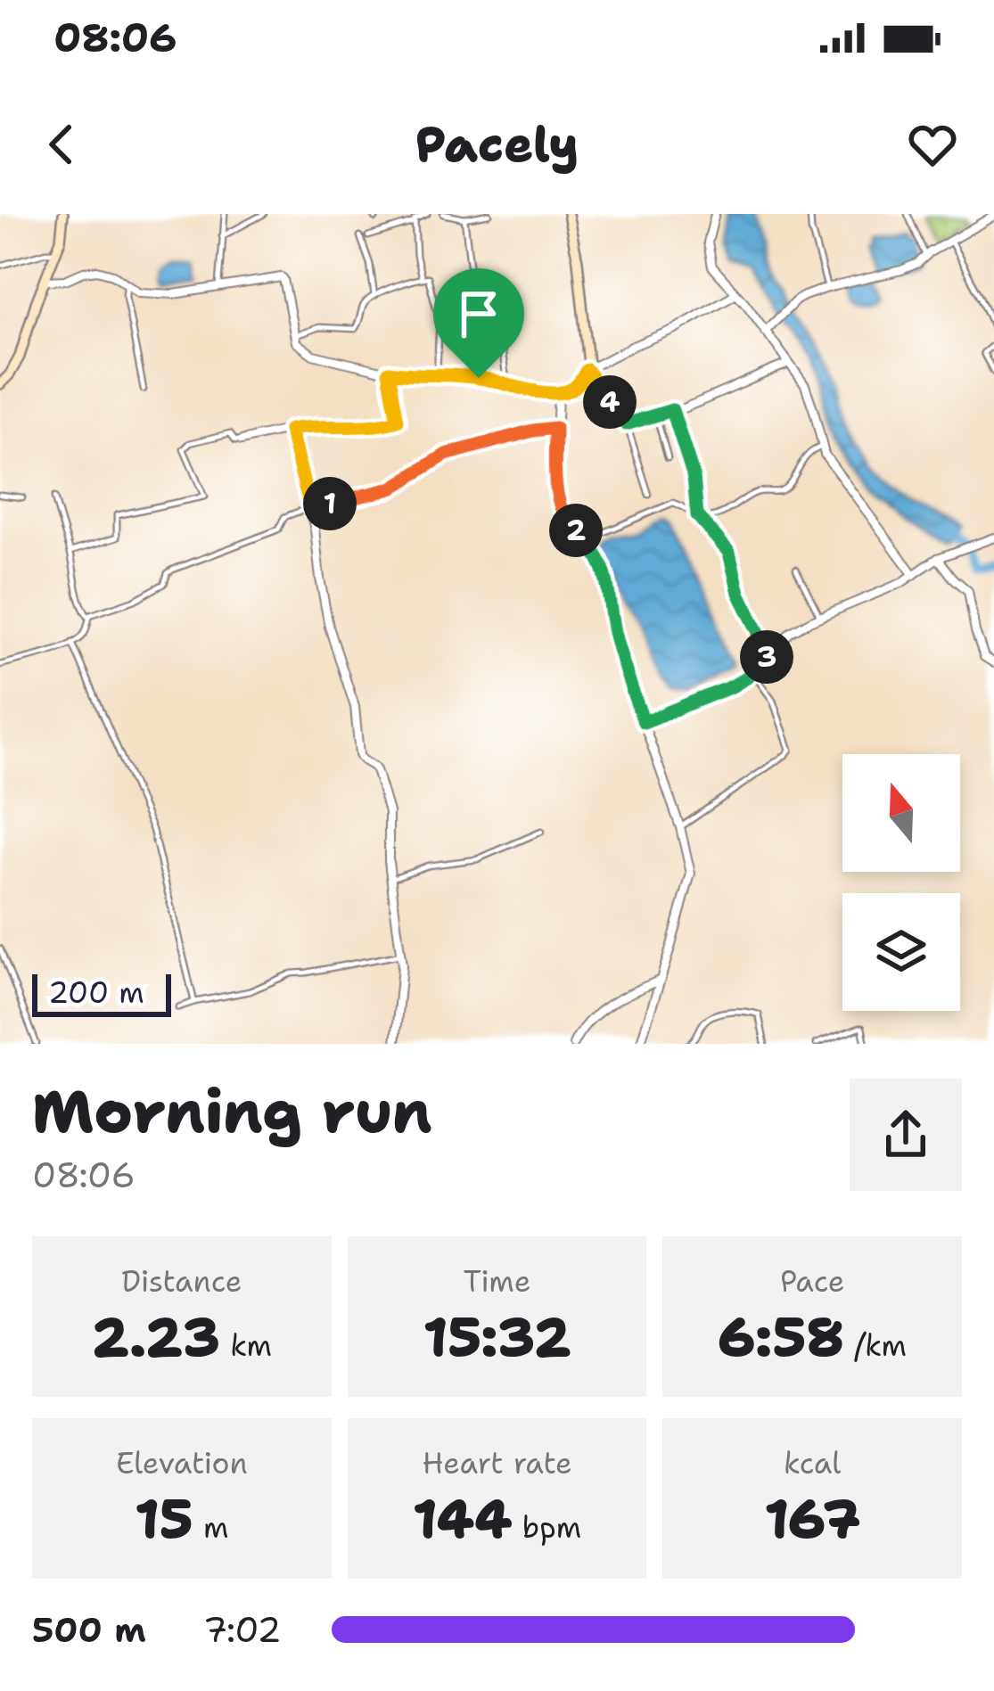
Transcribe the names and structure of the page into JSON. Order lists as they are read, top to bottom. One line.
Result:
{"scale_bar":"200 m","north":"top","page":{"status":"08:06","header":"Pacely","pins":["4","1","2","3"],"scale":"200 m","heading":["Morning run","08:06"],"stats":[["Distance","2.23 km"],["Time","15:32"],["Pace","6:58 /km"],["Elevation","15 m"],["Heart rate","144 bpm"],["kcal","167"]],"list":[{"name":"500 m","note":"7:02"}]}}
